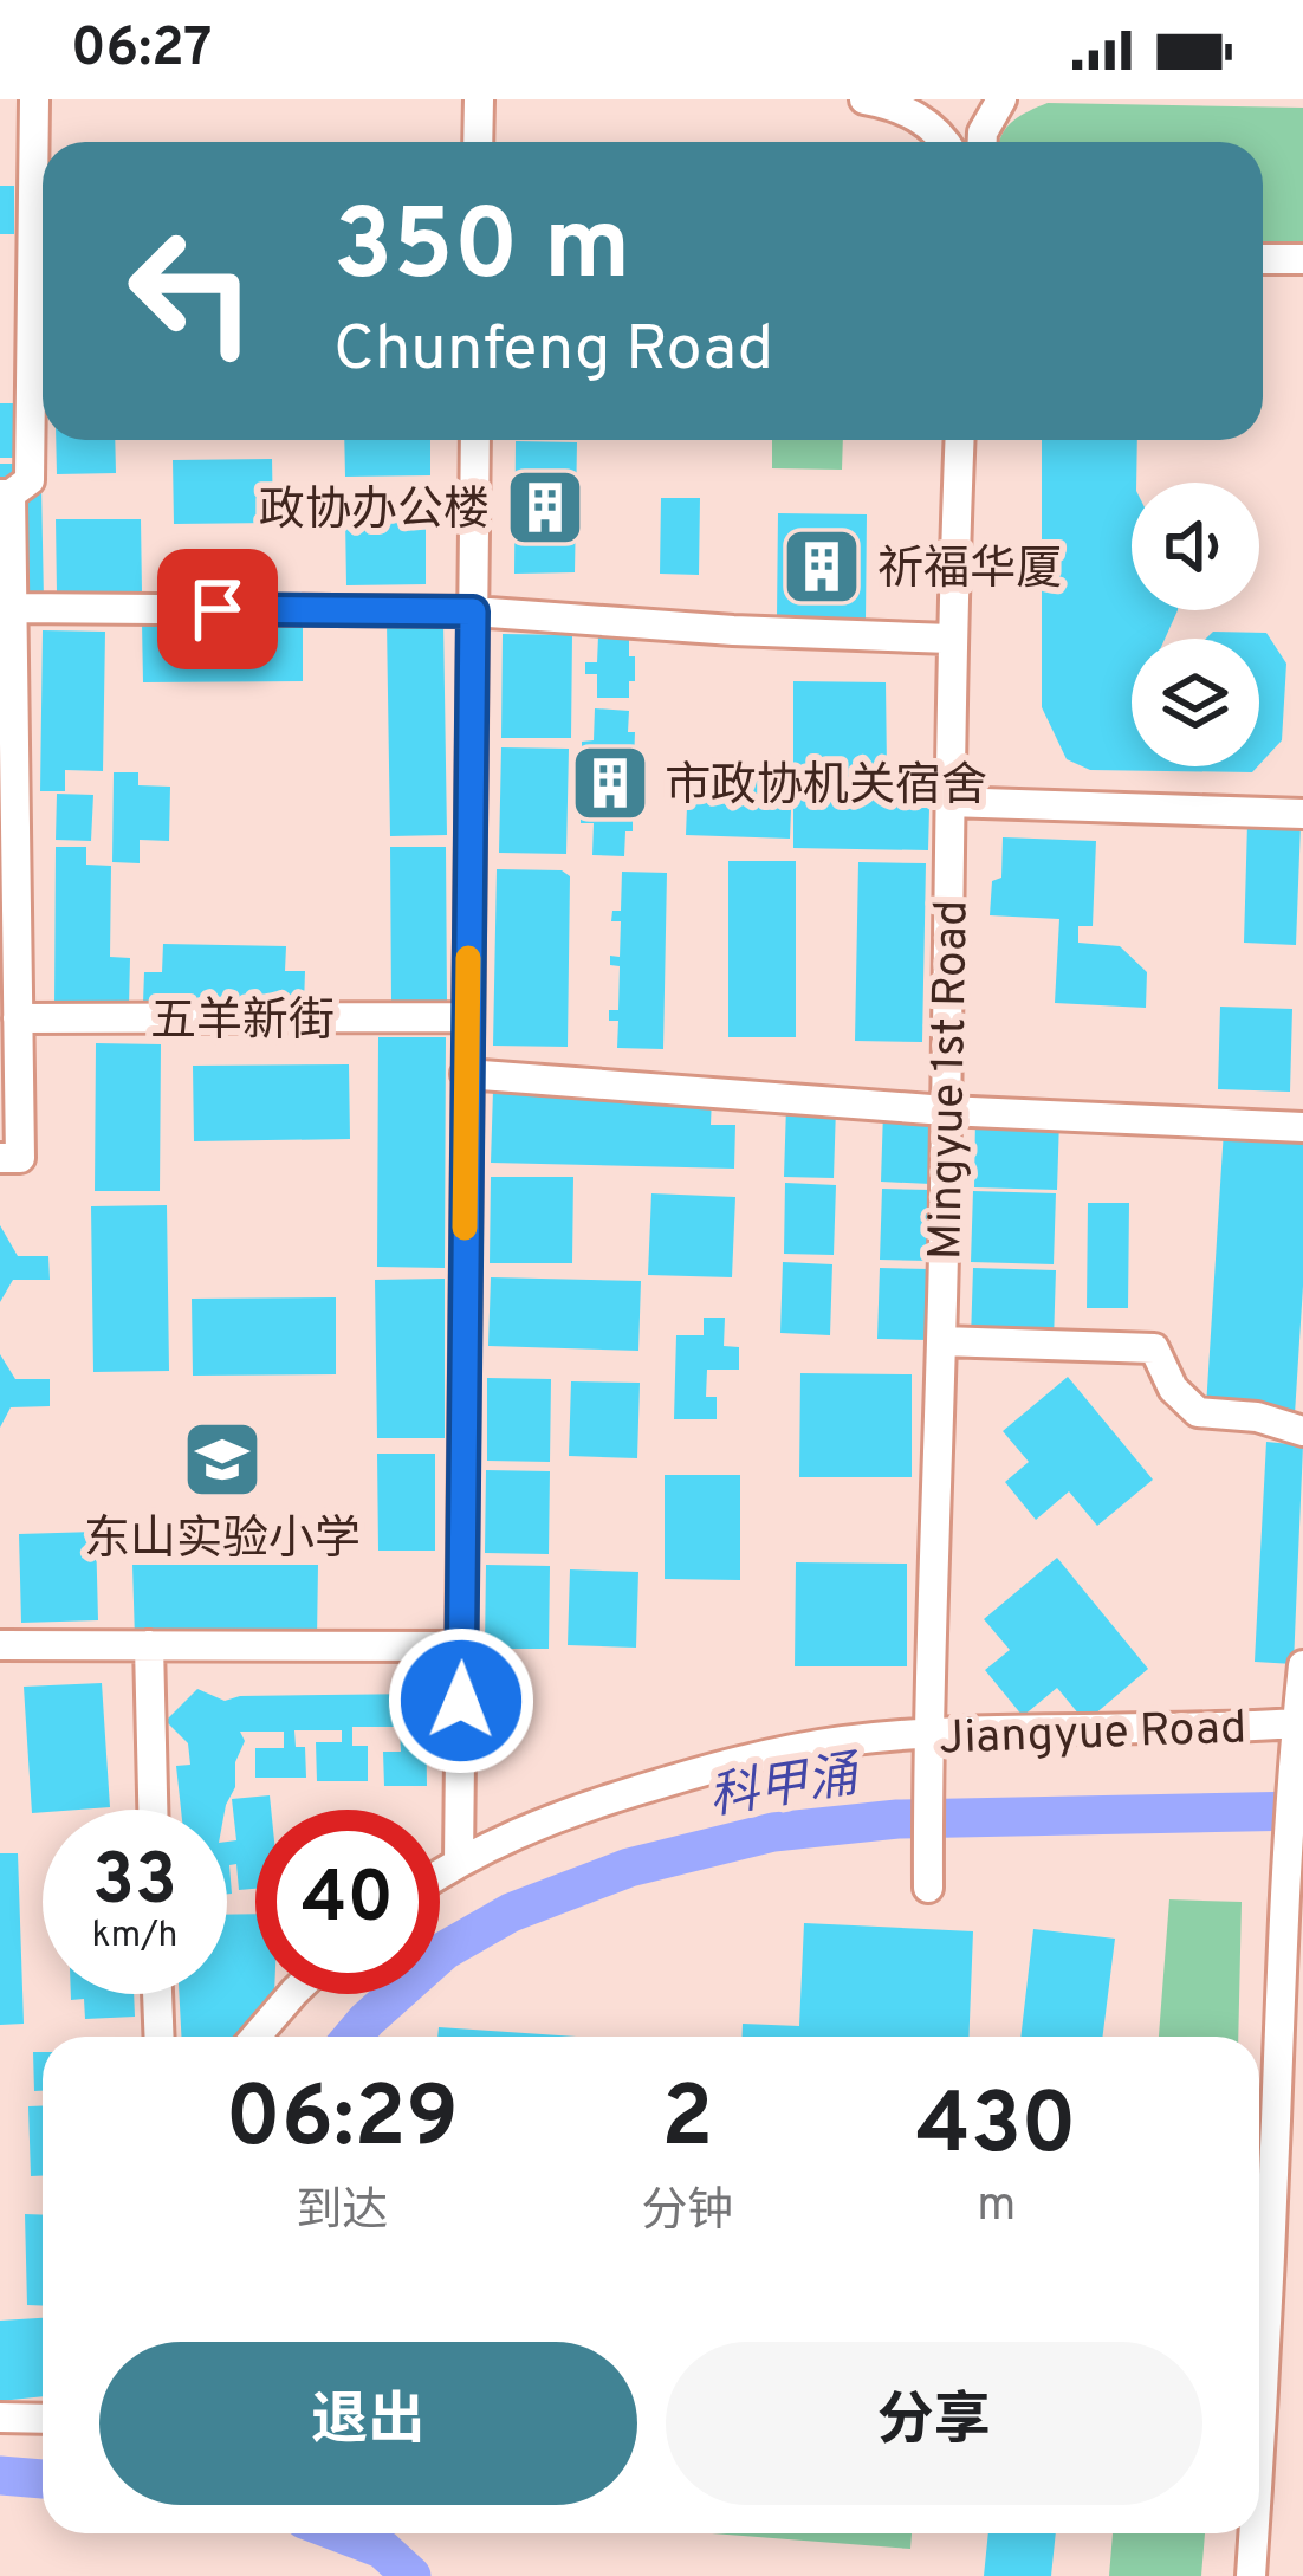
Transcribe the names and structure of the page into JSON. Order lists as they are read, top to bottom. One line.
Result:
{"streets":{"street":["五羊新街","Mingyue 1st Road","Jiangyue Road"]},"crossings":[["Mingyue 1st Road","Jiangyue Road"]],"water":["科甲涌"],"places":{"building":["政协办公楼","祈福华厦","市政协机关宿舍"],"school or university":["东山实验小学"]},"page":{"status":"06:27","turn":["350 m","Chunfeng Road"],"speed":"33 km/h","limit":"40","eta":["06:29","到达","2","分钟","430","m"],"buttons":["退出","分享"]}}
